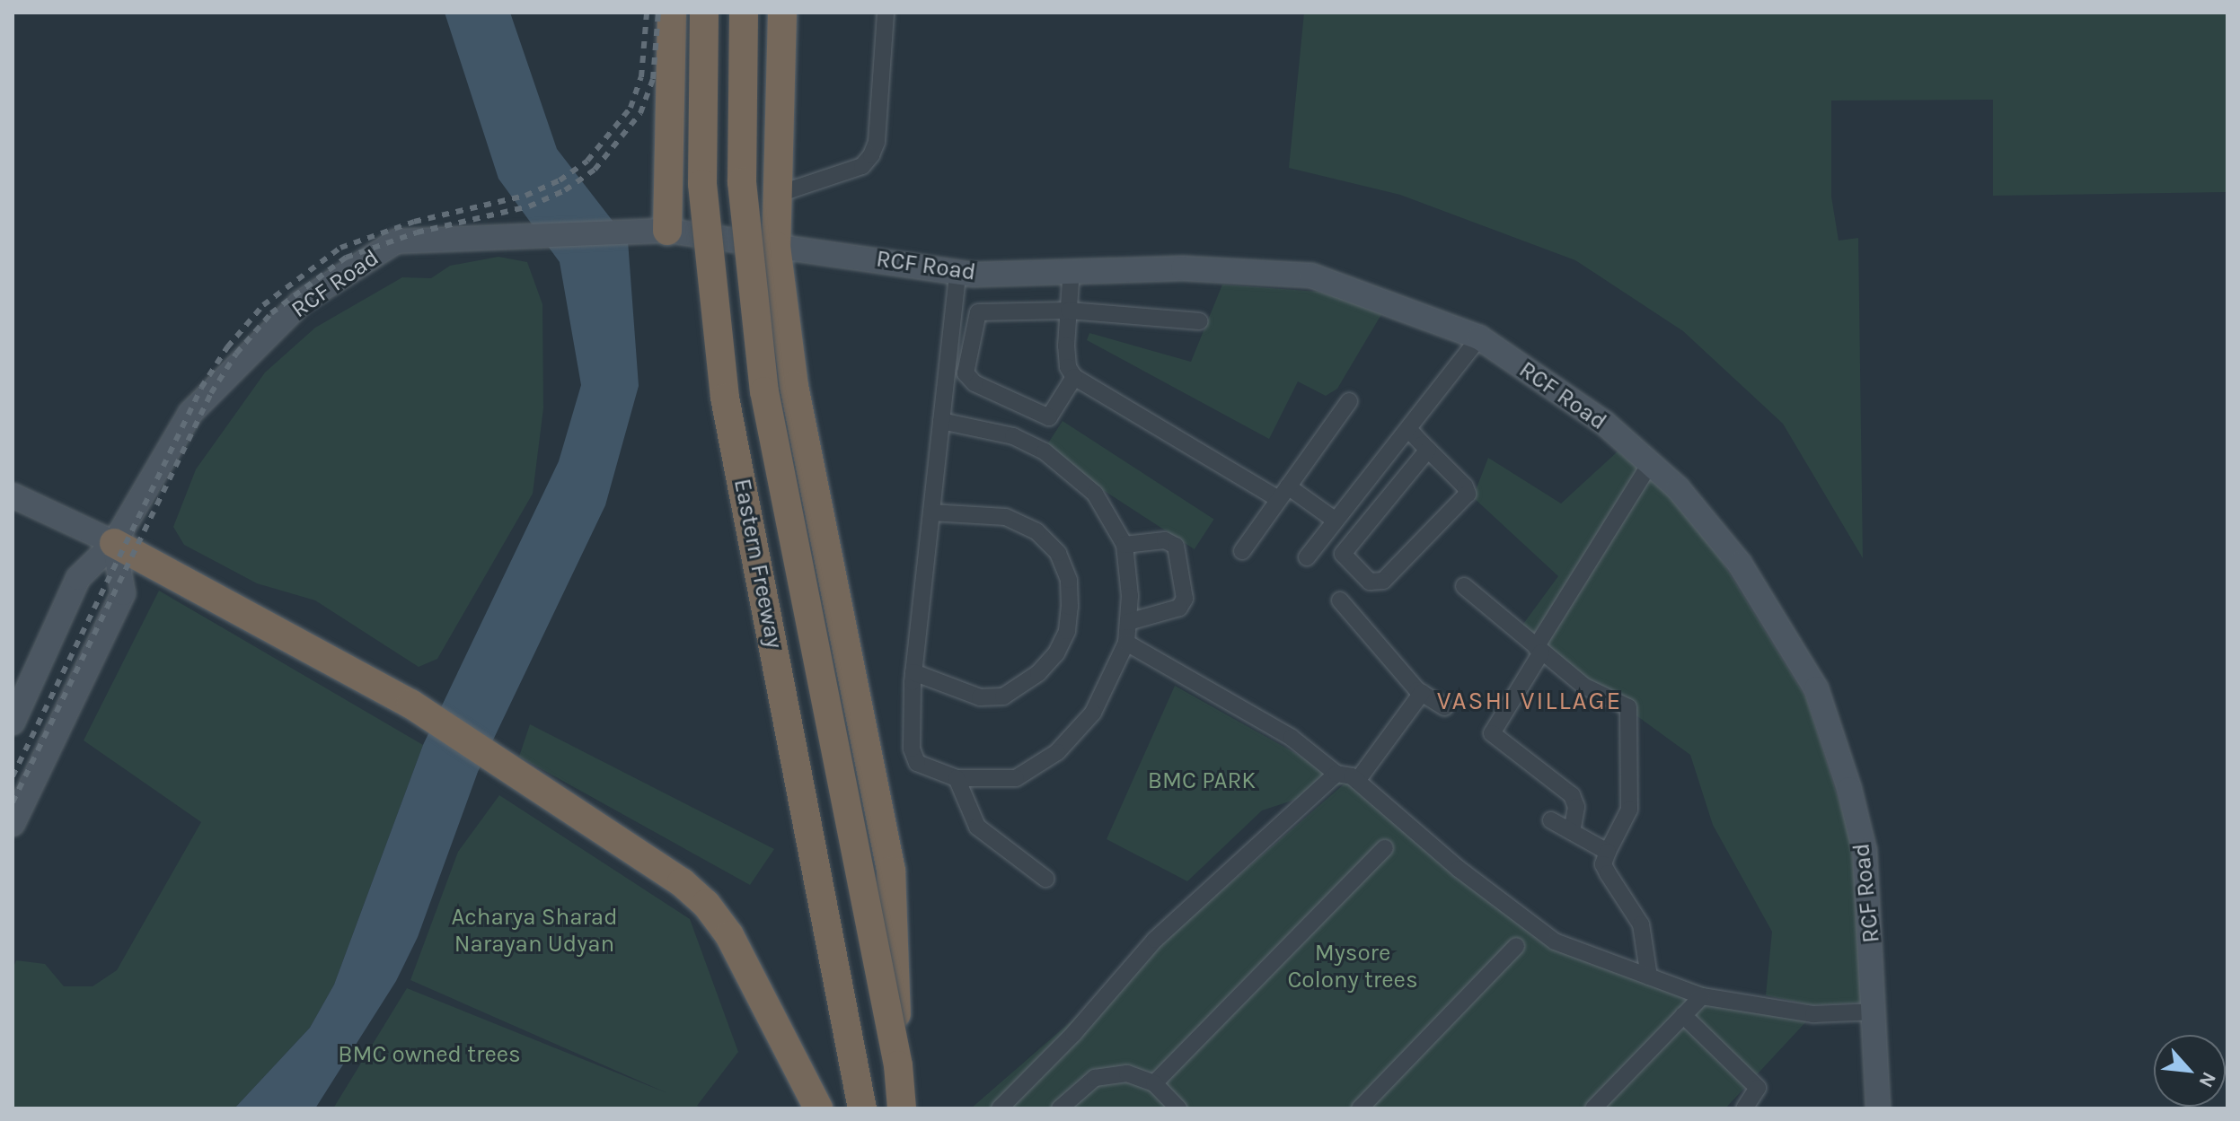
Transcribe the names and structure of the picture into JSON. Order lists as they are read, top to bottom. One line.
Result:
{"streets":{"highway":["Eastern Freeway"],"street":["RCF Road"]},"districts":["VASHI VILLAGE"],"parks":["BMC PARK","Acharya Sharad Narayan Udyan","Mysore Colony trees","BMC owned trees"],"north":"bottom right"}
